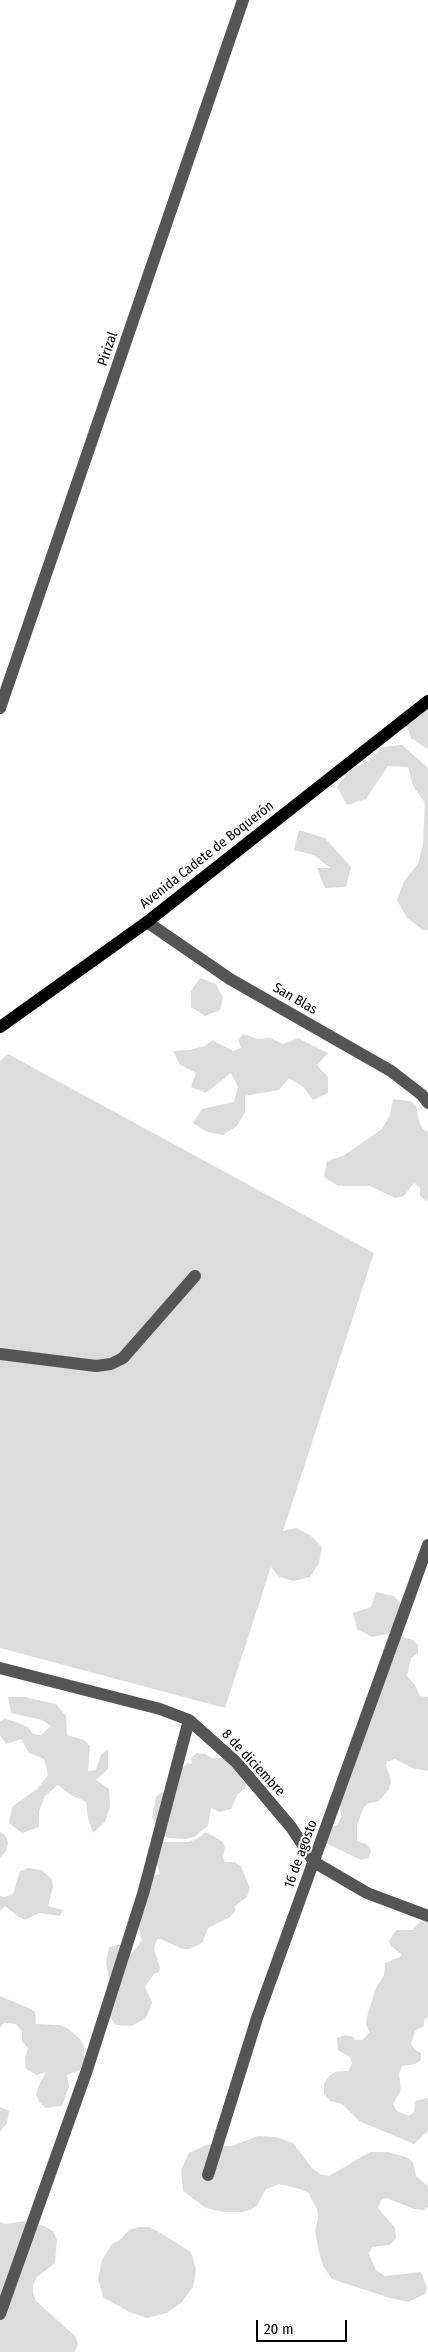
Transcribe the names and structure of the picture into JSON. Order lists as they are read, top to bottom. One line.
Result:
{"streets":{"main road":["Avenida Cadete de Boquerón"],"street":["Pirizal","San Blas","8 de diciembre","16 de agosto"]},"crossings":[["Avenida Cadete de Boquerón","San Blas"],["8 de diciembre","16 de agosto"]],"scale_bar":"20 m"}
